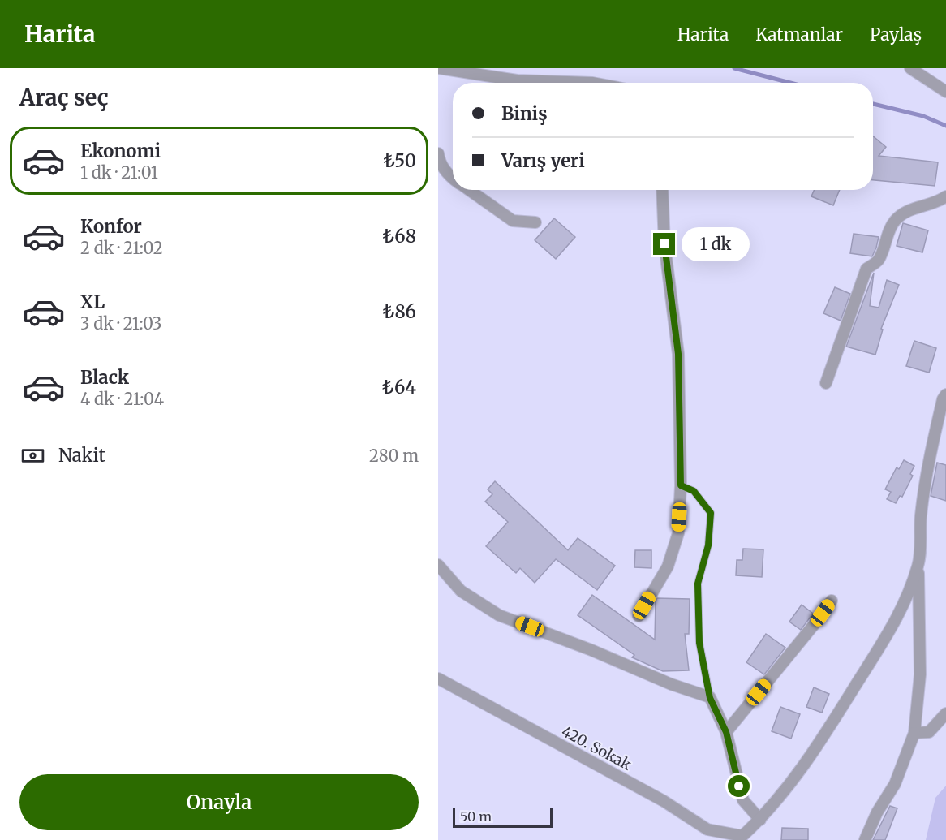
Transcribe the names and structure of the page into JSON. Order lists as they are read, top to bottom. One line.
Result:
{"streets":{"street":["420. Sokak"]},"scale_bar":"50 m","page":{"header":"Harita","nav":["Harita","Katmanlar","Paylaş"],"heading":"Araç seç","banner":["Biniş","Varış yeri"],"list":[{"name":"Ekonomi","note":"1 dk · 21:01","value":"₺50"},{"name":"Konfor","note":"2 dk · 21:02","value":"₺68"},{"name":"XL","note":"3 dk · 21:03","value":"₺86"},{"name":"Black","note":"4 dk · 21:04","value":"₺64"}],"bubble":"1 dk","pay":["Nakit","280 m"],"buttons":"Onayla","scale":"50 m"}}
